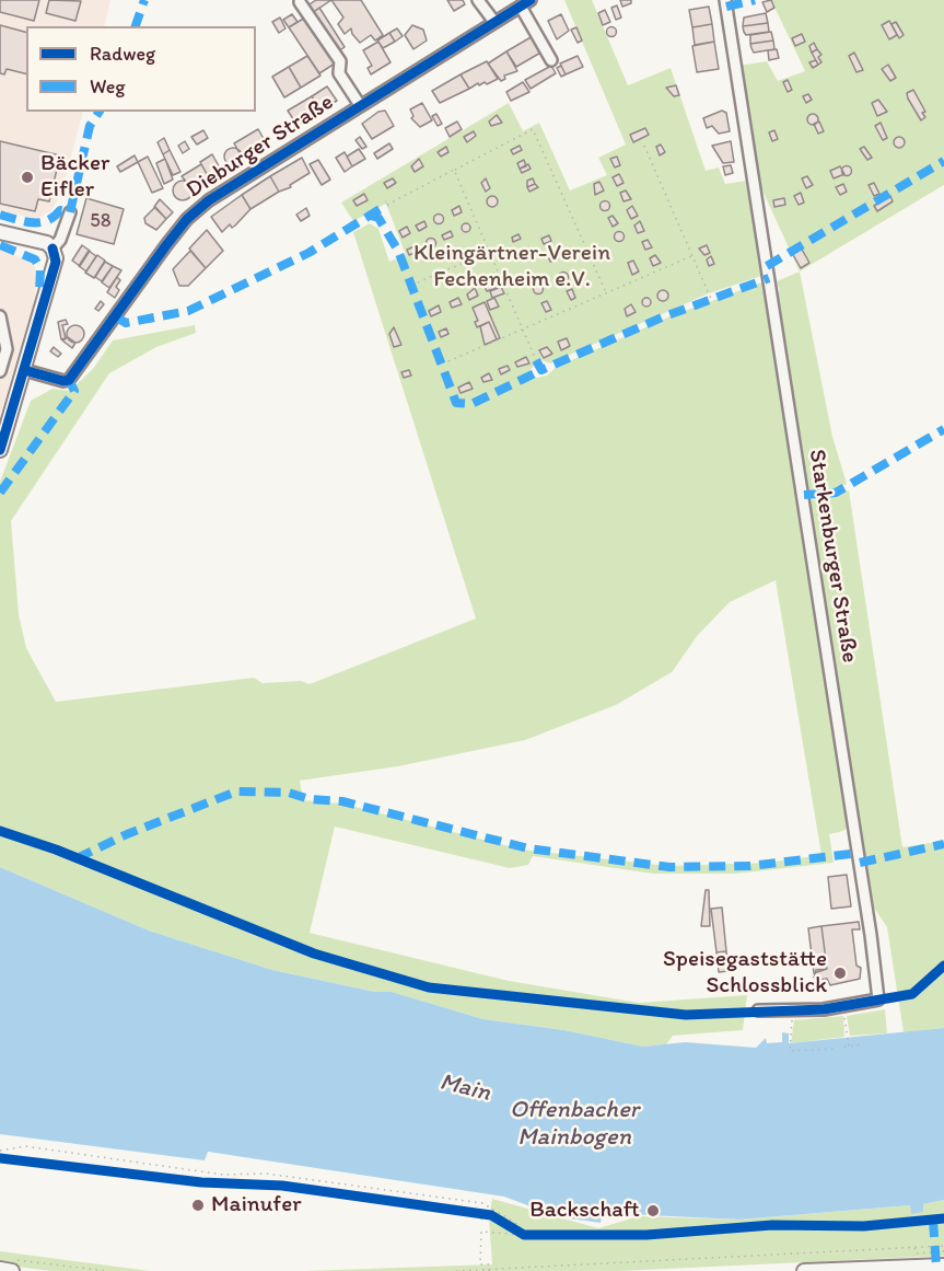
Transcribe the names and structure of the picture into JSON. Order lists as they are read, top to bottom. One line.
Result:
{"streets":{"street":["Dieburger Straße","Starkenburger Straße"]},"water":["Main","Offenbacher Mainbogen"],"parks":["Kleingärtner-Verein Fechenheim e.V."],"places":["Bäcker Eifler","Speisegaststätte Schlossblick","Mainufer","Backschaft"],"house_numbers":["58"],"legend":["Radweg","Weg"]}
